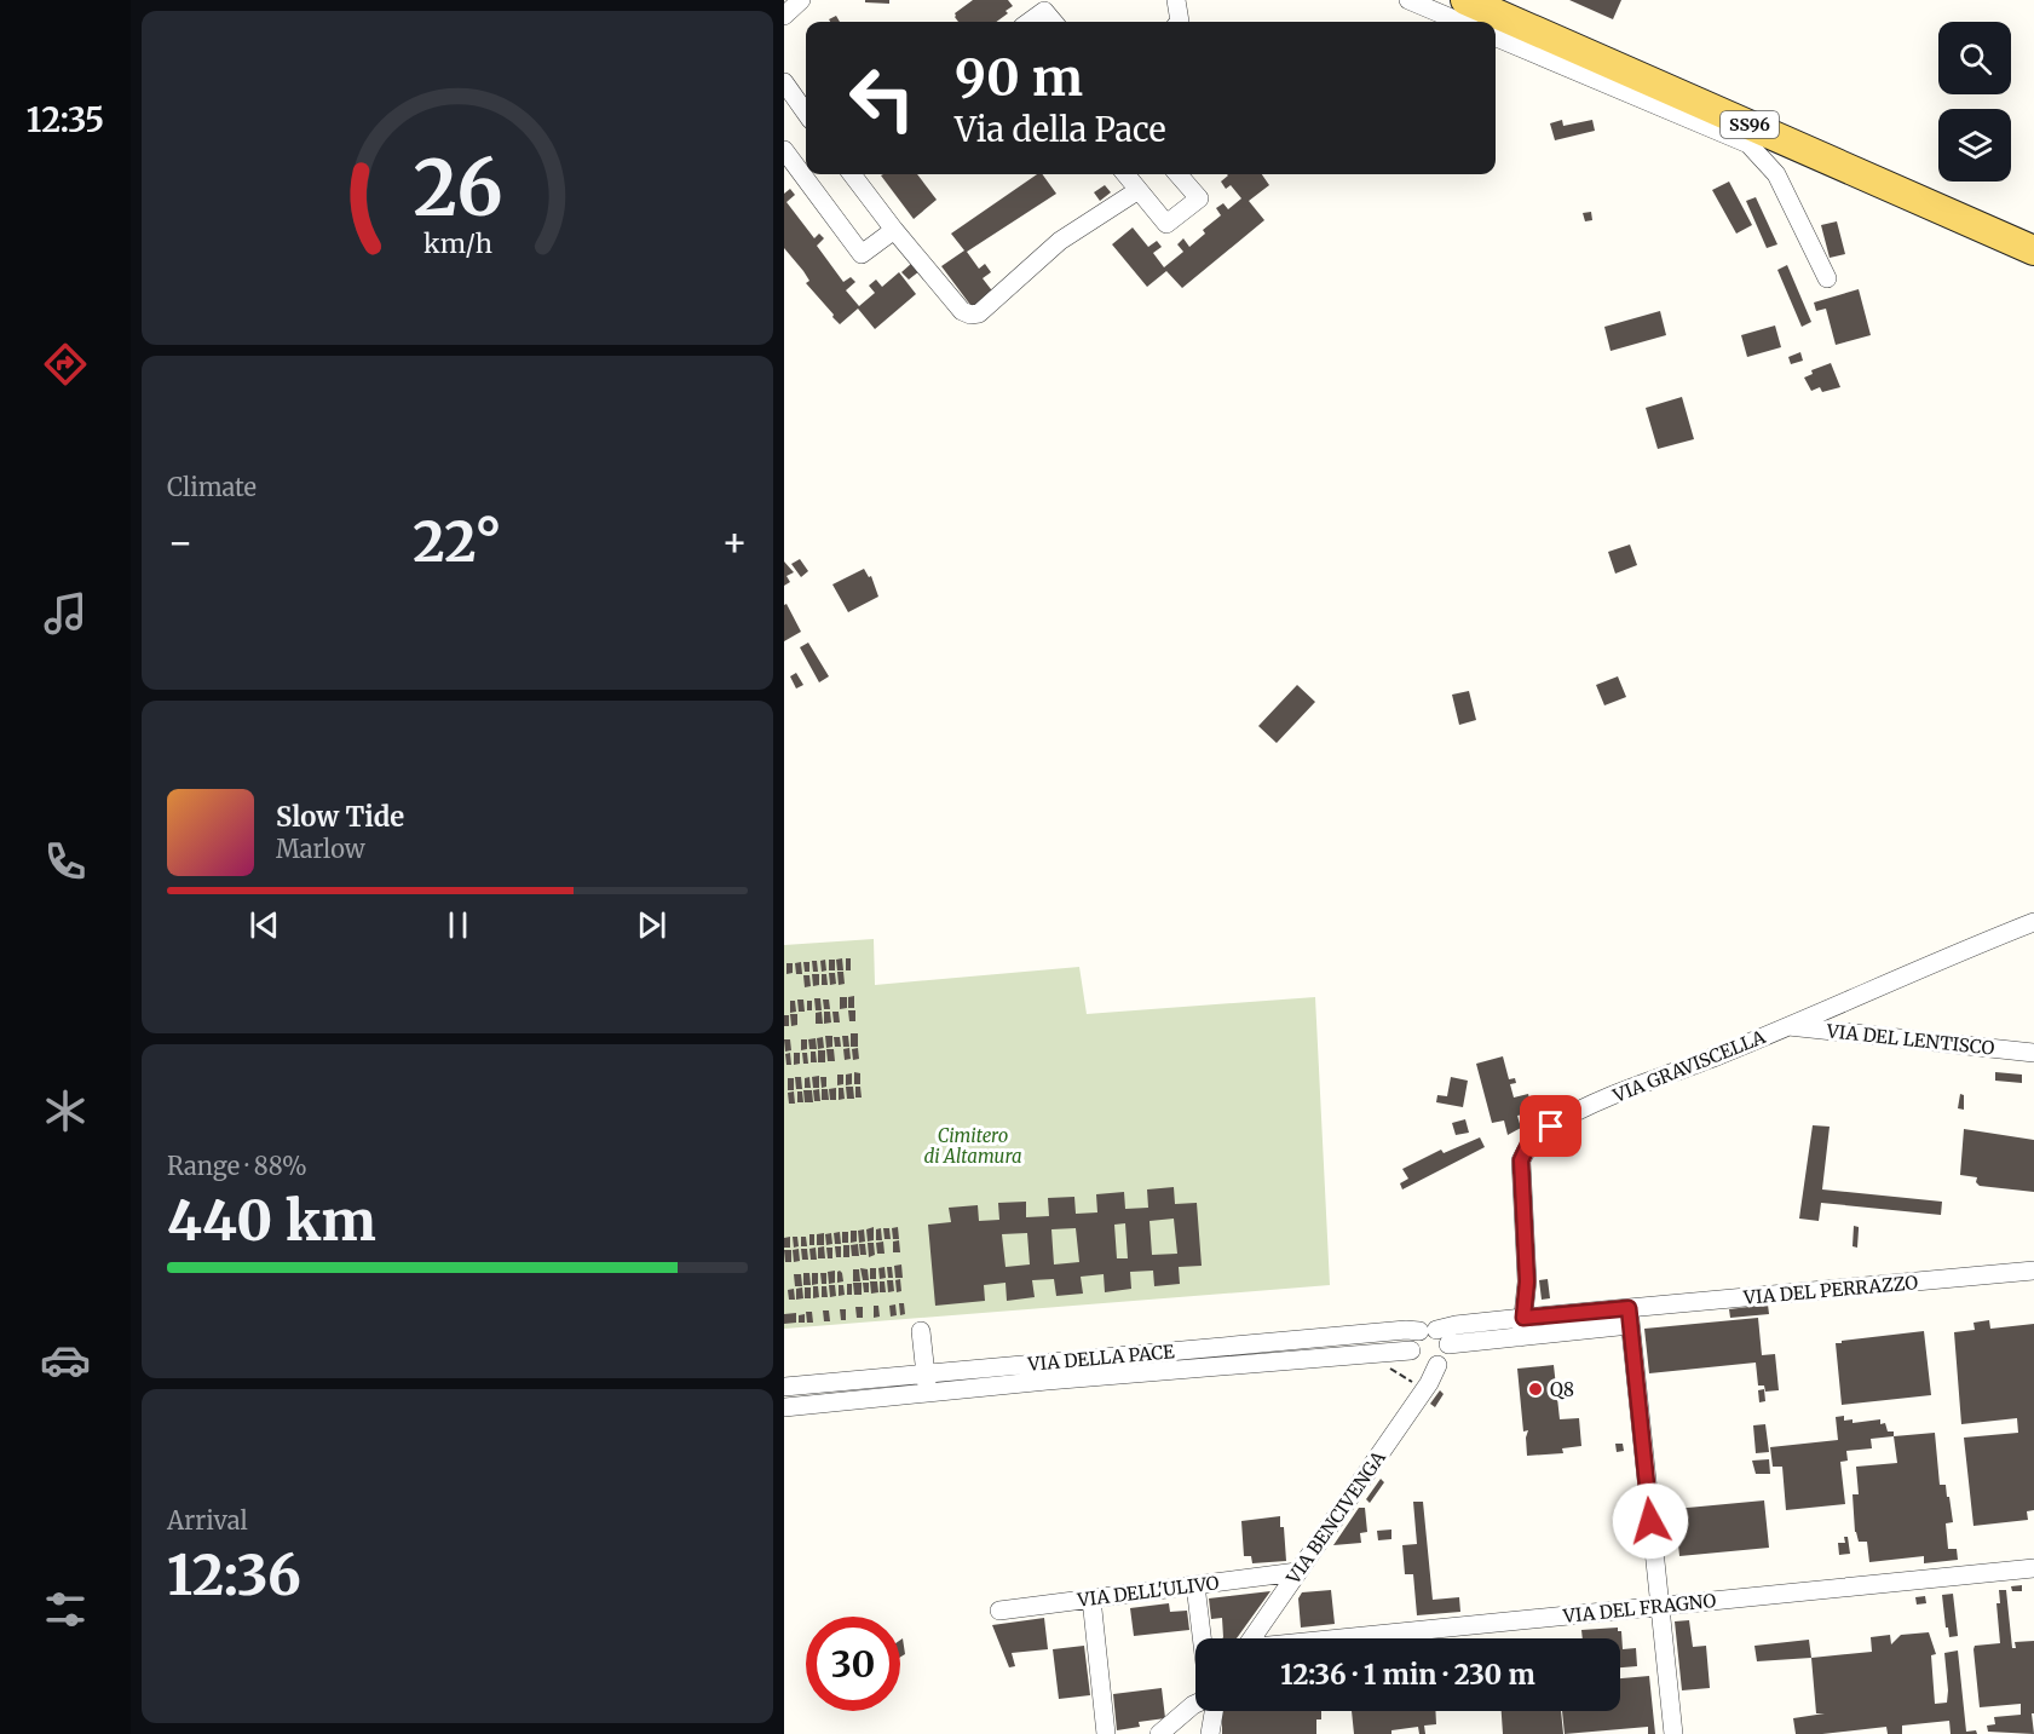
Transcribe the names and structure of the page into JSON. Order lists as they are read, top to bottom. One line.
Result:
{"streets":{"main road":["SS96"],"street":["VIA DEL LENTISCO","VIA GRAVISCELLA","VIA DEL PERRAZZO","VIA DELLA PACE","VIA BENCIVENGA","VIA DELL'ULIVO","VIA DEL FRAGNO"]},"crossings":[["VIA DEL LENTISCO","VIA GRAVISCELLA"],["VIA GRAVISCELLA","VIA DELLA PACE"],["VIA DEL PERRAZZO","VIA DELLA PACE"],["VIA DELLA PACE","VIA BENCIVENGA"],["VIA BENCIVENGA","VIA DELL'ULIVO"]],"parks":["Cimitero di Altamura"],"places":["Q8"],"page":{"tabs":"12:35","turn":["90 m","Via della Pace"],"tile":["Climate",["Range · 88%","440 km"],["Arrival","12:36"]],"heat":["−","22°","+"],"song":["Slow Tide","Marlow"],"limit":"30","trip":"12:36 · 1 min · 230 m","gauge":["26","km/h"]}}
